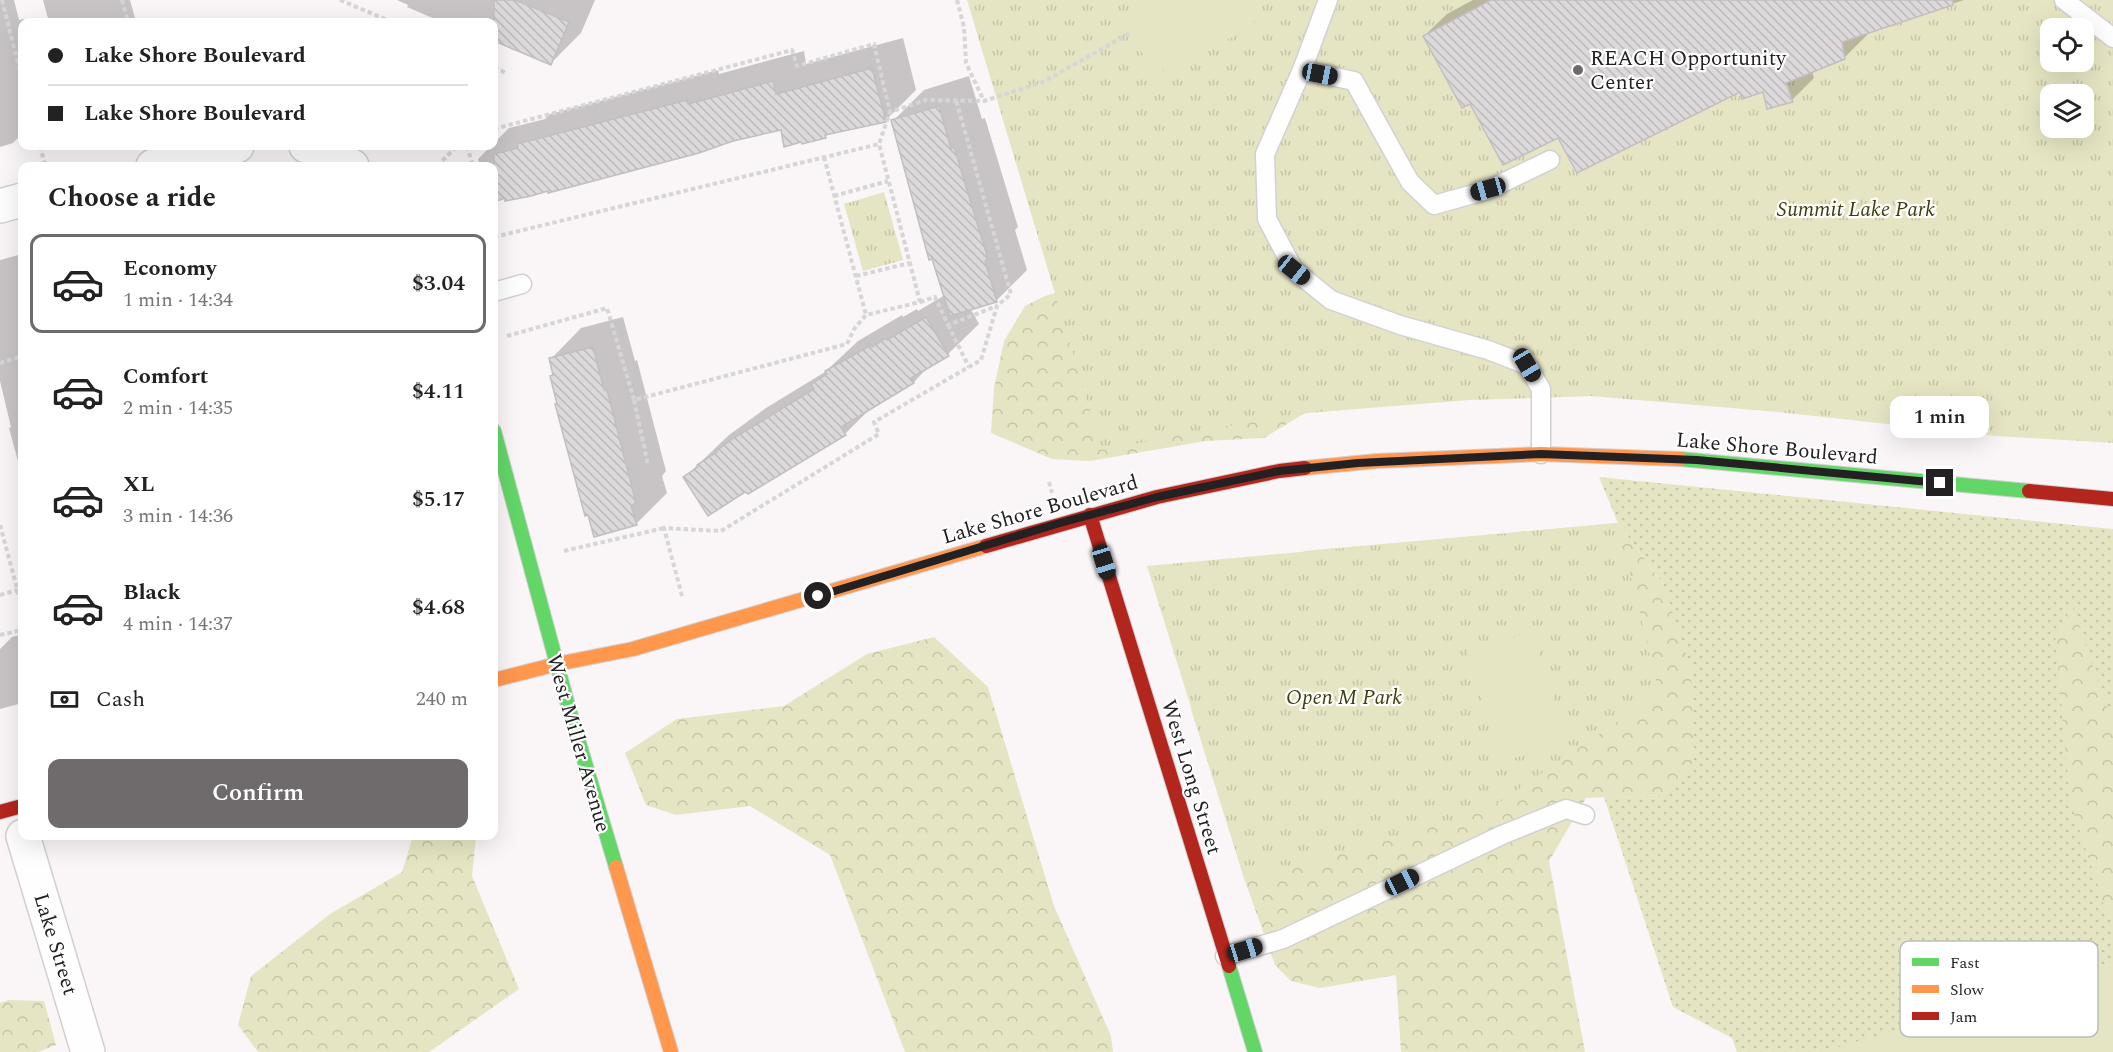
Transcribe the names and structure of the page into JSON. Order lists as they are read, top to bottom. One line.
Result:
{"streets":{"main road":["Lake Shore Boulevard","West Miller Avenue","West Long Street"],"street":["Lake Street"]},"crossings":[["Lake Shore Boulevard","West Miller Avenue"],["Lake Shore Boulevard","West Long Street"]],"parks":["Summit Lake Park","Open M Park"],"places":["REACH Opportunity Center"],"legend":["Fast","Slow","Jam"],"page":{"banner":["Lake Shore Boulevard","Lake Shore Boulevard"],"heading":"Choose a ride","list":[{"name":"Economy","note":"1 min · 14:34","value":"$3.04"},{"name":"Comfort","note":"2 min · 14:35","value":"$4.11"},{"name":"XL","note":"3 min · 14:36","value":"$5.17"},{"name":"Black","note":"4 min · 14:37","value":"$4.68"}],"bubble":"1 min","pay":["Cash","240 m"],"buttons":"Confirm"}}
